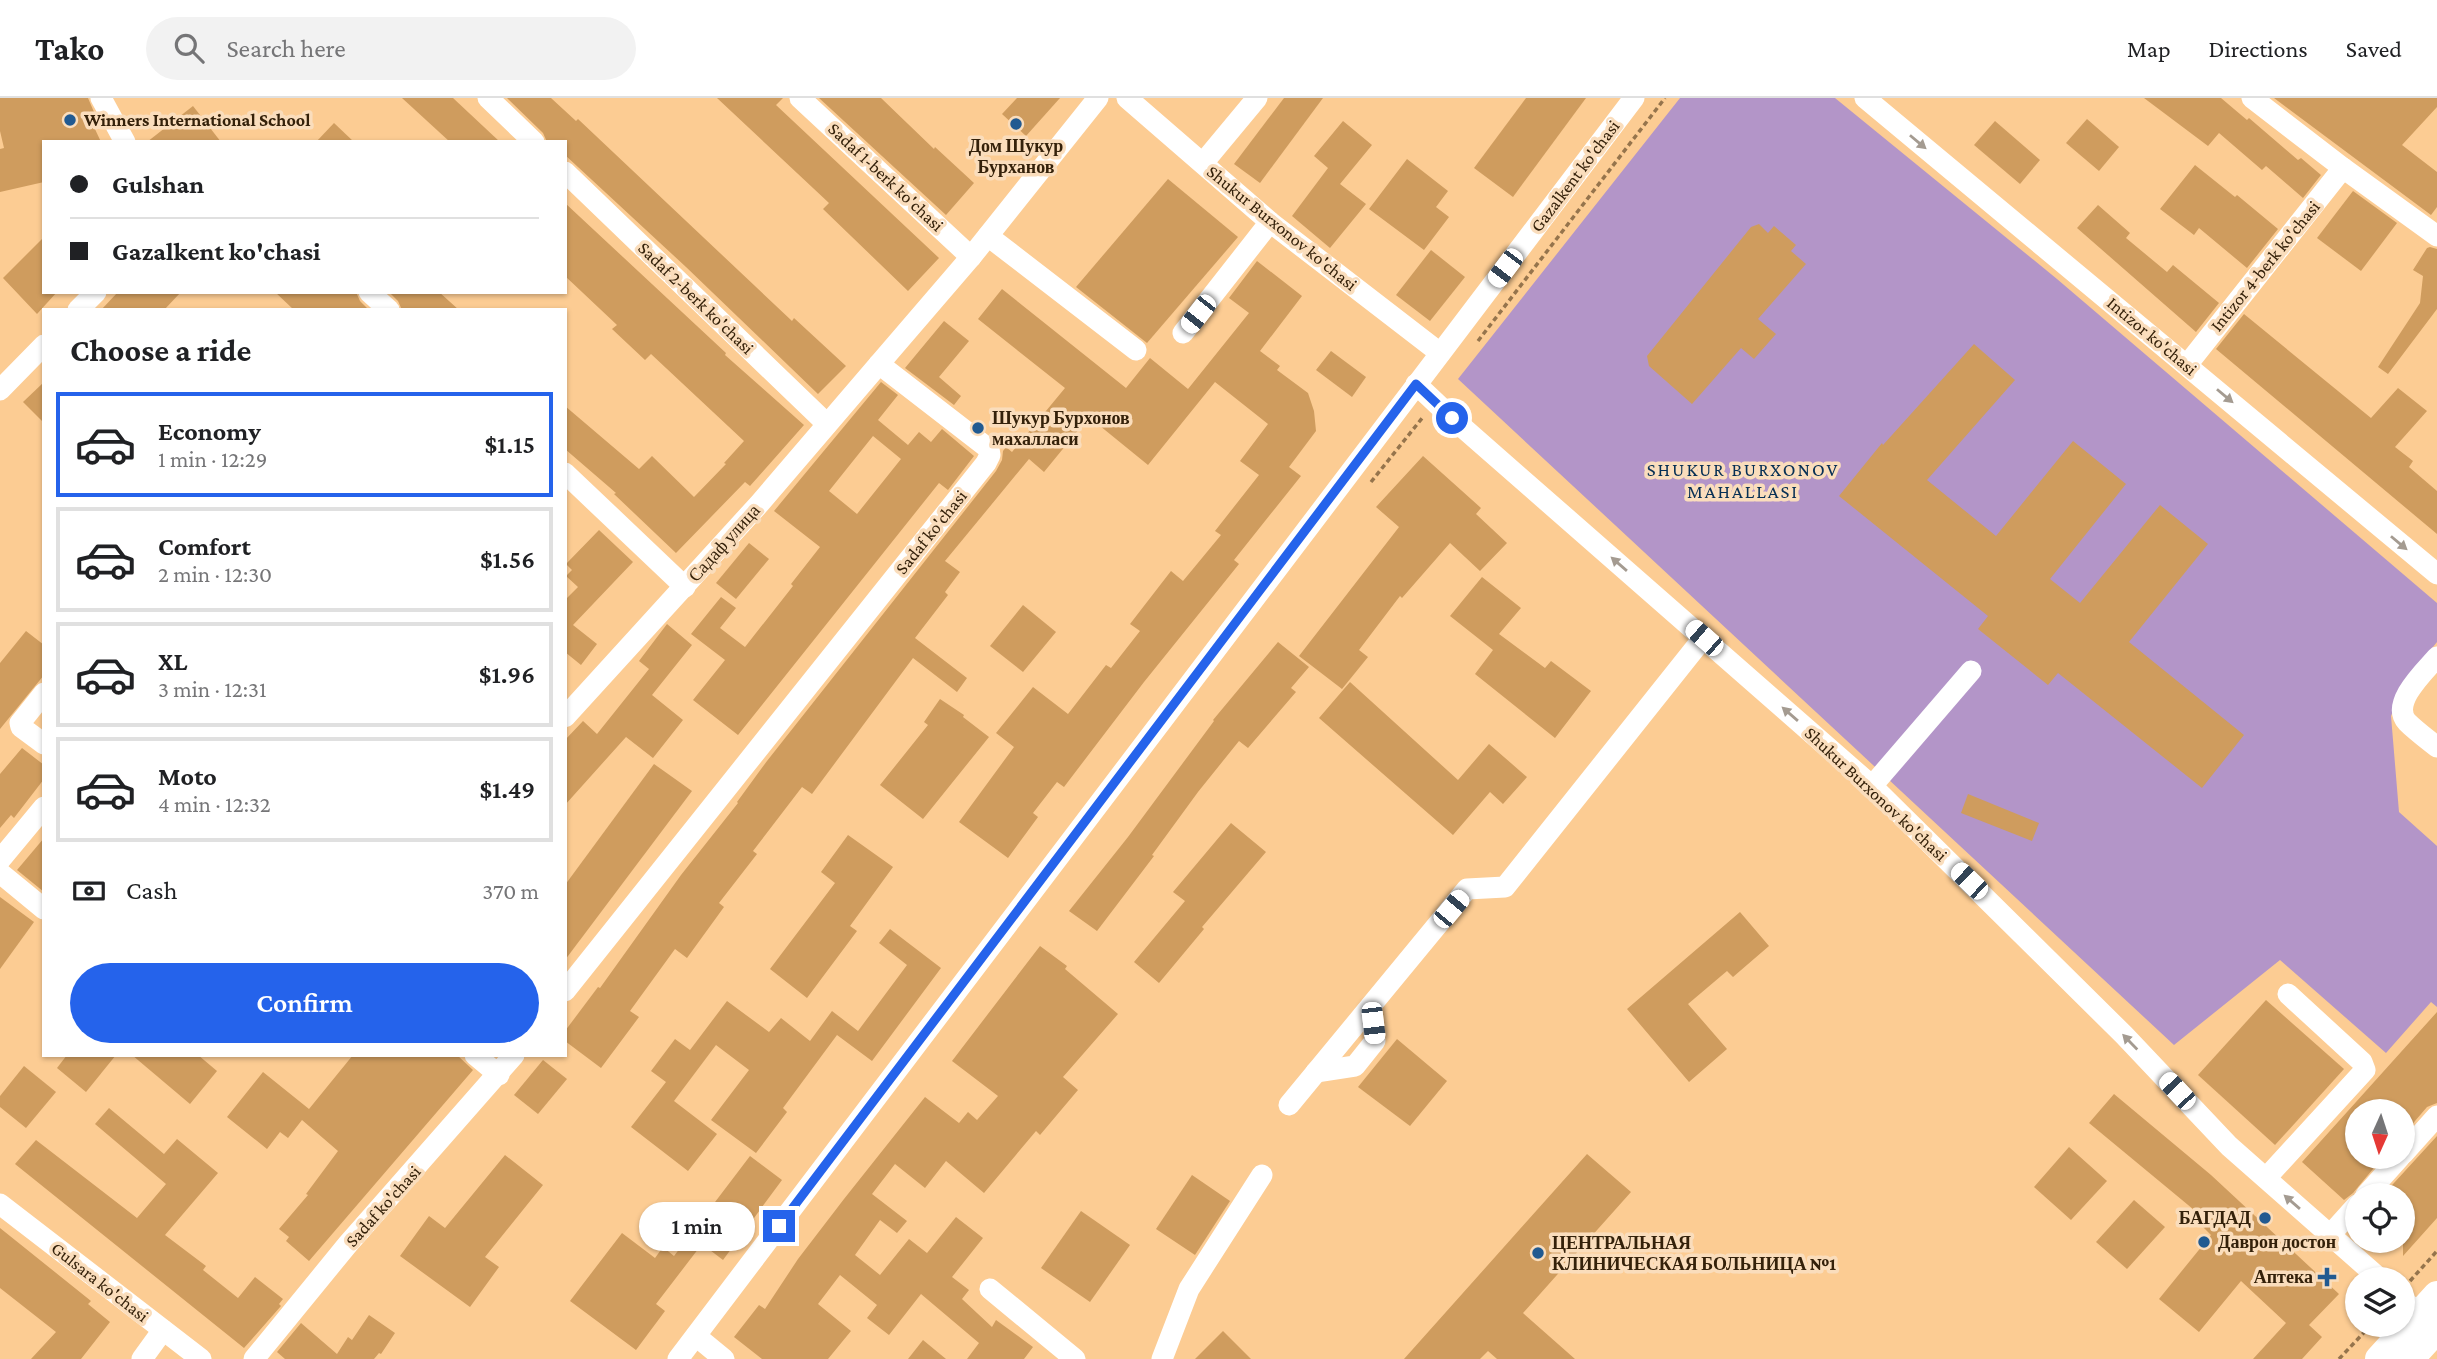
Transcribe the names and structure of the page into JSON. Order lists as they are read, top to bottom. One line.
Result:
{"streets":{"street":["Gazalkent ko'chasi","Sadaf 1-berk ko'chasi","Shukur Burxonov ko'chasi","Intizor 4-berk ko'chasi","Sadaf 2-berk ko'chasi","Intizor ko'chasi","Sadaf ko'chasi","Садаф улица","Gulsara ko'chasi"]},"crossings":[["Gazalkent ko'chasi","Shukur Burxonov ko'chasi"],["Intizor 4-berk ko'chasi","Intizor ko'chasi"],["Sadaf 2-berk ko'chasi","Садаф улица"],["Sadaf ko'chasi","Садаф улица"]],"one_way":["Shukur Burxonov ko'chasi","Intizor ko'chasi"],"districts":["SHUKUR BURXONOV MAHALLASI"],"places":{"other":["Winners International School","Дом Шукур Бурханов","Шукур Бурхонов махалласи","БАГДАД","Даврон достон","ЦЕНТРАЛЬНАЯ КЛИНИЧЕСКАЯ БОЛЬНИЦА №1"],"health":["Аптека"]},"north":"bottom","page":{"header":"Tako","search":"Search here","nav":["Map","Directions","Saved"],"banner":["Gulshan","Gazalkent ko'chasi"],"heading":"Choose a ride","list":[{"name":"Economy","note":"1 min · 12:29","value":"$1.15"},{"name":"Comfort","note":"2 min · 12:30","value":"$1.56"},{"name":"XL","note":"3 min · 12:31","value":"$1.96"},{"name":"Moto","note":"4 min · 12:32","value":"$1.49"}],"pay":["Cash","370 m"],"buttons":"Confirm","bubble":"1 min"}}
